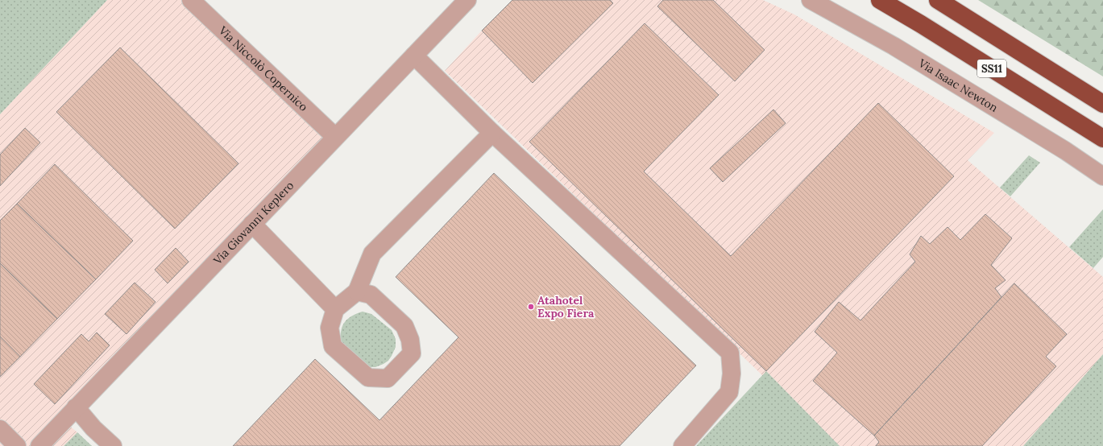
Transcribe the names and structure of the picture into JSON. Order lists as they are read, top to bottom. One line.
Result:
{"streets":{"highway":["SS11"],"street":["Via Niccolò Copernico","Via Isaac Newton","Via Giovanni Keplero"]},"crossings":[["Via Niccolò Copernico","Via Giovanni Keplero"]],"places":["Atahotel Expo Fiera"]}
